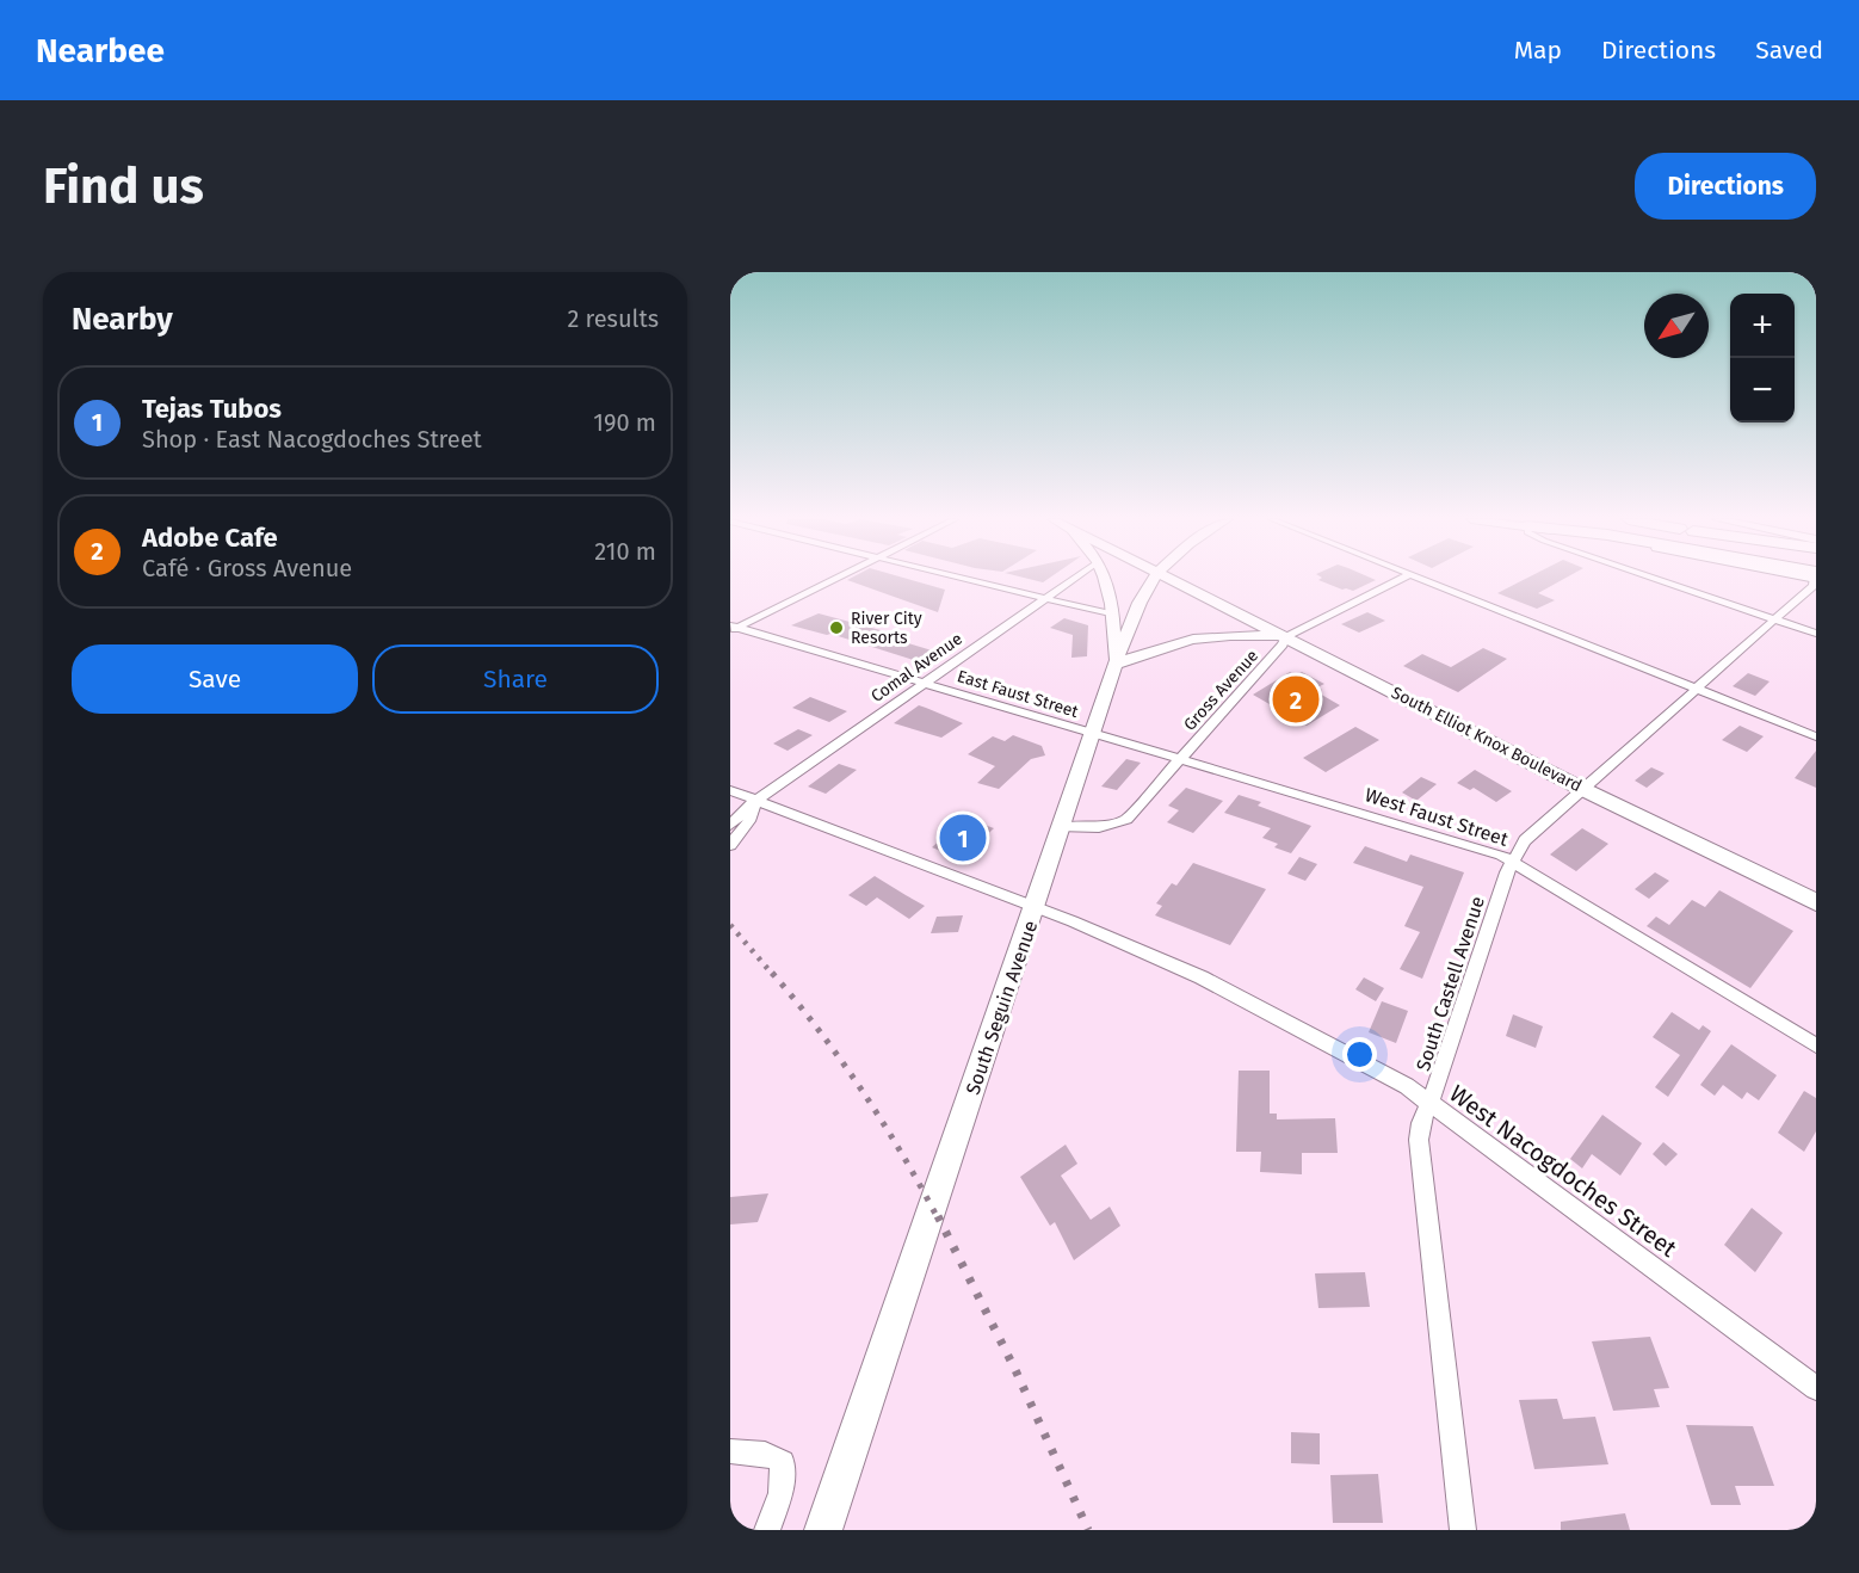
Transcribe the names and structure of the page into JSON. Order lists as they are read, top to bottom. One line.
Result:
{"streets":{"main road":["South Elliot Knox Boulevard","South Seguin Avenue"],"street":["Comal Avenue","Gross Avenue","East Faust Street","West Faust Street","South Castell Avenue","West Nacogdoches Street"]},"crossings":[["Comal Avenue","East Faust Street"],["Comal Avenue","West Nacogdoches Street"],["Gross Avenue","South Elliot Knox Boulevard"],["Gross Avenue","West Faust Street"],["Gross Avenue","South Seguin Avenue"],["East Faust Street","West Faust Street"],["East Faust Street","South Seguin Avenue"],["South Elliot Knox Boulevard","South Castell Avenue"],["West Faust Street","South Castell Avenue"],["West Faust Street","South Seguin Avenue"],["South Castell Avenue","West Nacogdoches Street"],["South Seguin Avenue","West Nacogdoches Street"]],"places":["River City Resorts"],"north":"bottom left","page":{"header":"Nearbee","nav":["Map","Directions","Saved"],"buttons":["Directions",["Save","Share"]],"title":"Find us","heading":["Nearby","2 results"],"map_buttons":["+","−"],"list":[{"mark":"1","name":"Tejas Tubos","note":"Shop · East Nacogdoches Street","value":"190 m"},{"mark":"2","name":"Adobe Cafe","note":"Café · Gross Avenue","value":"210 m"}],"pins":["2","1"]}}
